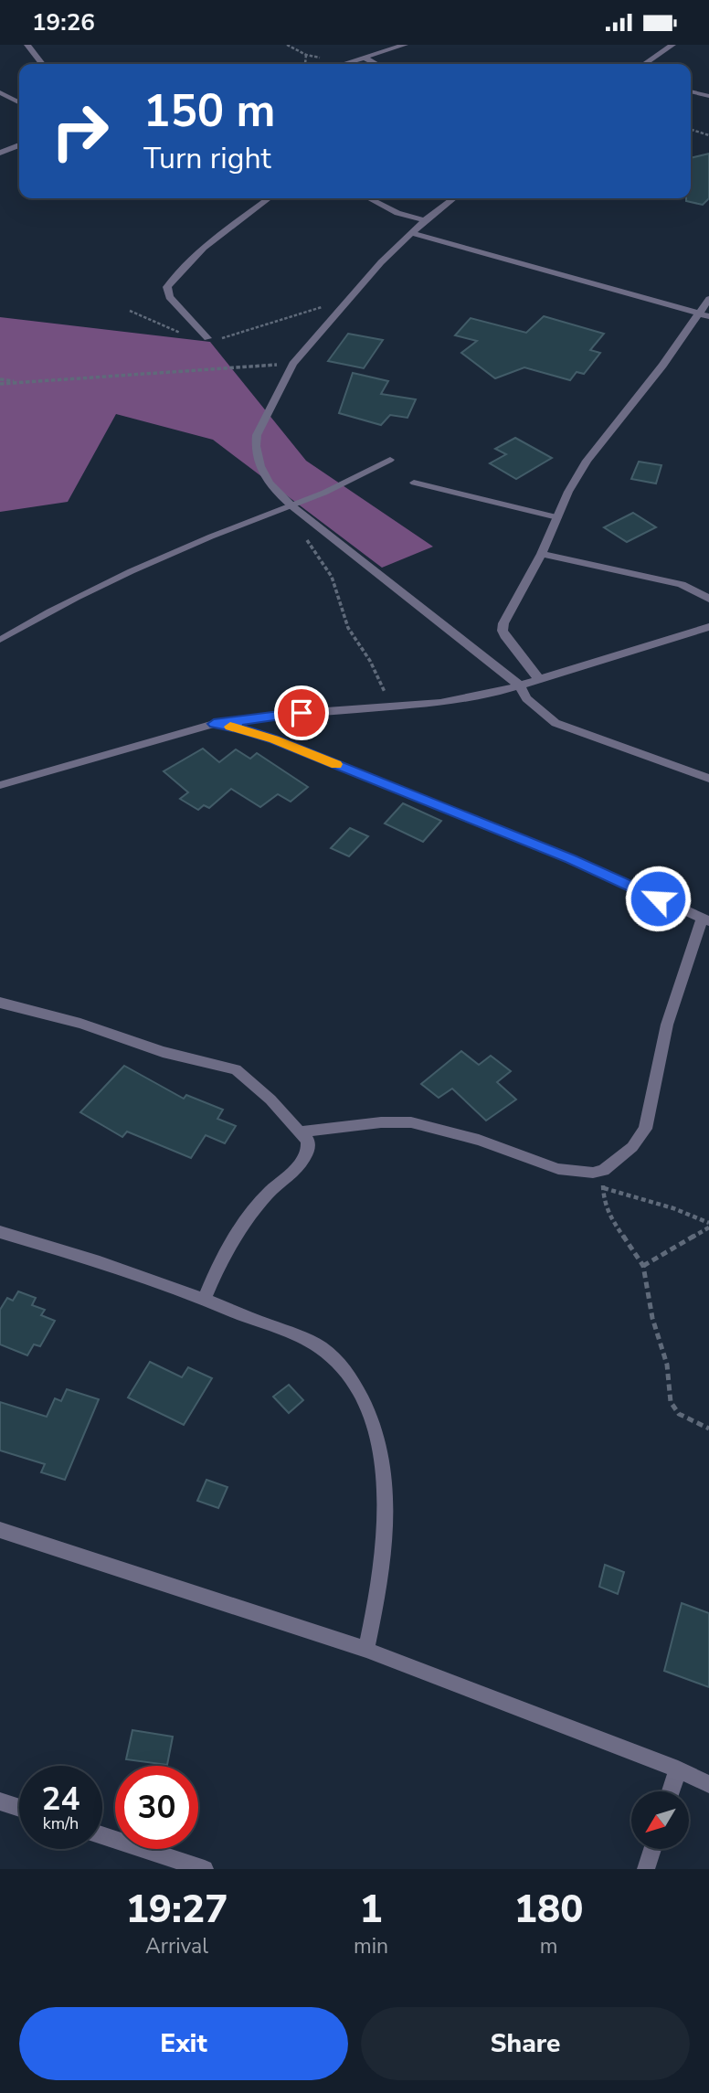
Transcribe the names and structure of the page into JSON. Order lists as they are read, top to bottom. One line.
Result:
{"north":"bottom left","page":{"status":"19:26","turn":["150 m","Turn right"],"speed":"24 km/h","limit":"30","eta":["19:27","Arrival","1","min","180","m"],"buttons":["Exit","Share"]}}
